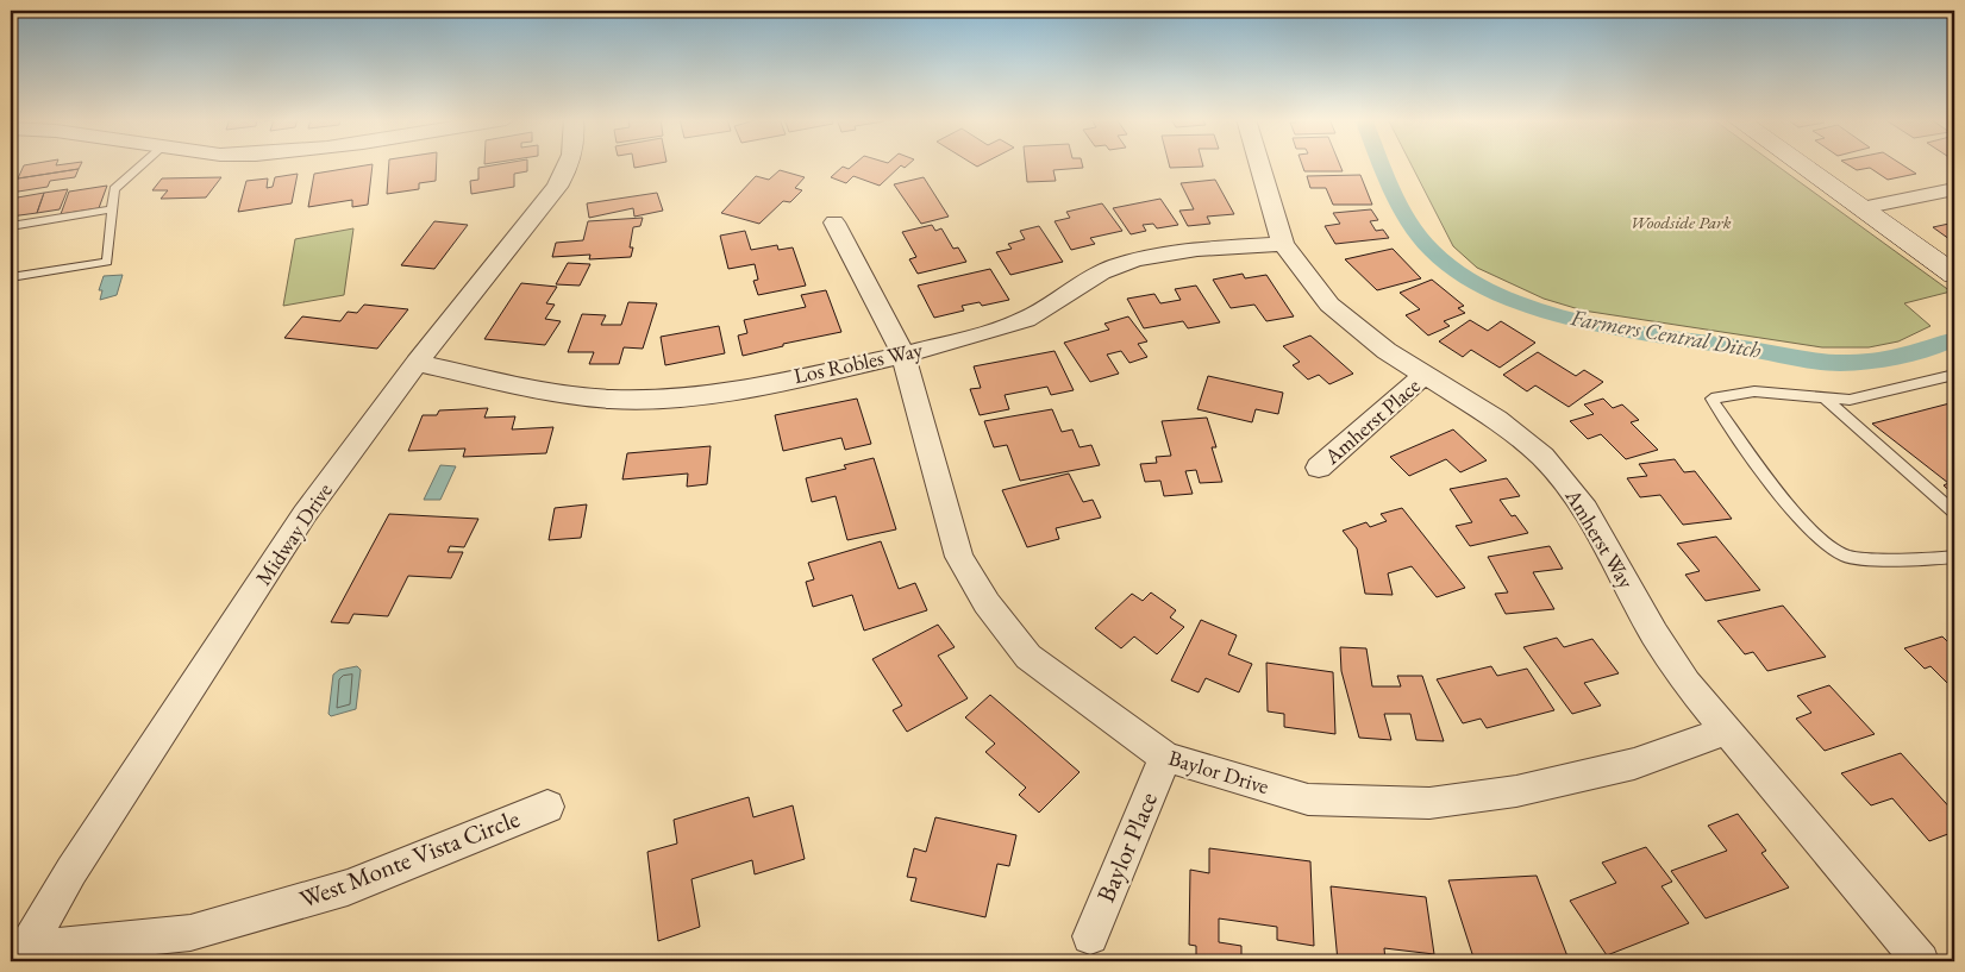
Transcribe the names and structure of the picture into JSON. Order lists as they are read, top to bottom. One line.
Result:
{"streets":{"street":["Los Robles Way","Amherst Place","Midway Drive","Amherst Way","Baylor Drive","Baylor Place","West Monte Vista Circle"]},"crossings":[["Los Robles Way","Midway Drive"],["Los Robles Way","Amherst Way"],["Los Robles Way","Baylor Drive"],["Amherst Place","Amherst Way"],["Midway Drive","West Monte Vista Circle"],["Amherst Way","Baylor Drive"],["Baylor Drive","Baylor Place"]],"water":["Farmers Central Ditch"],"parks":["Woodside Park"]}
